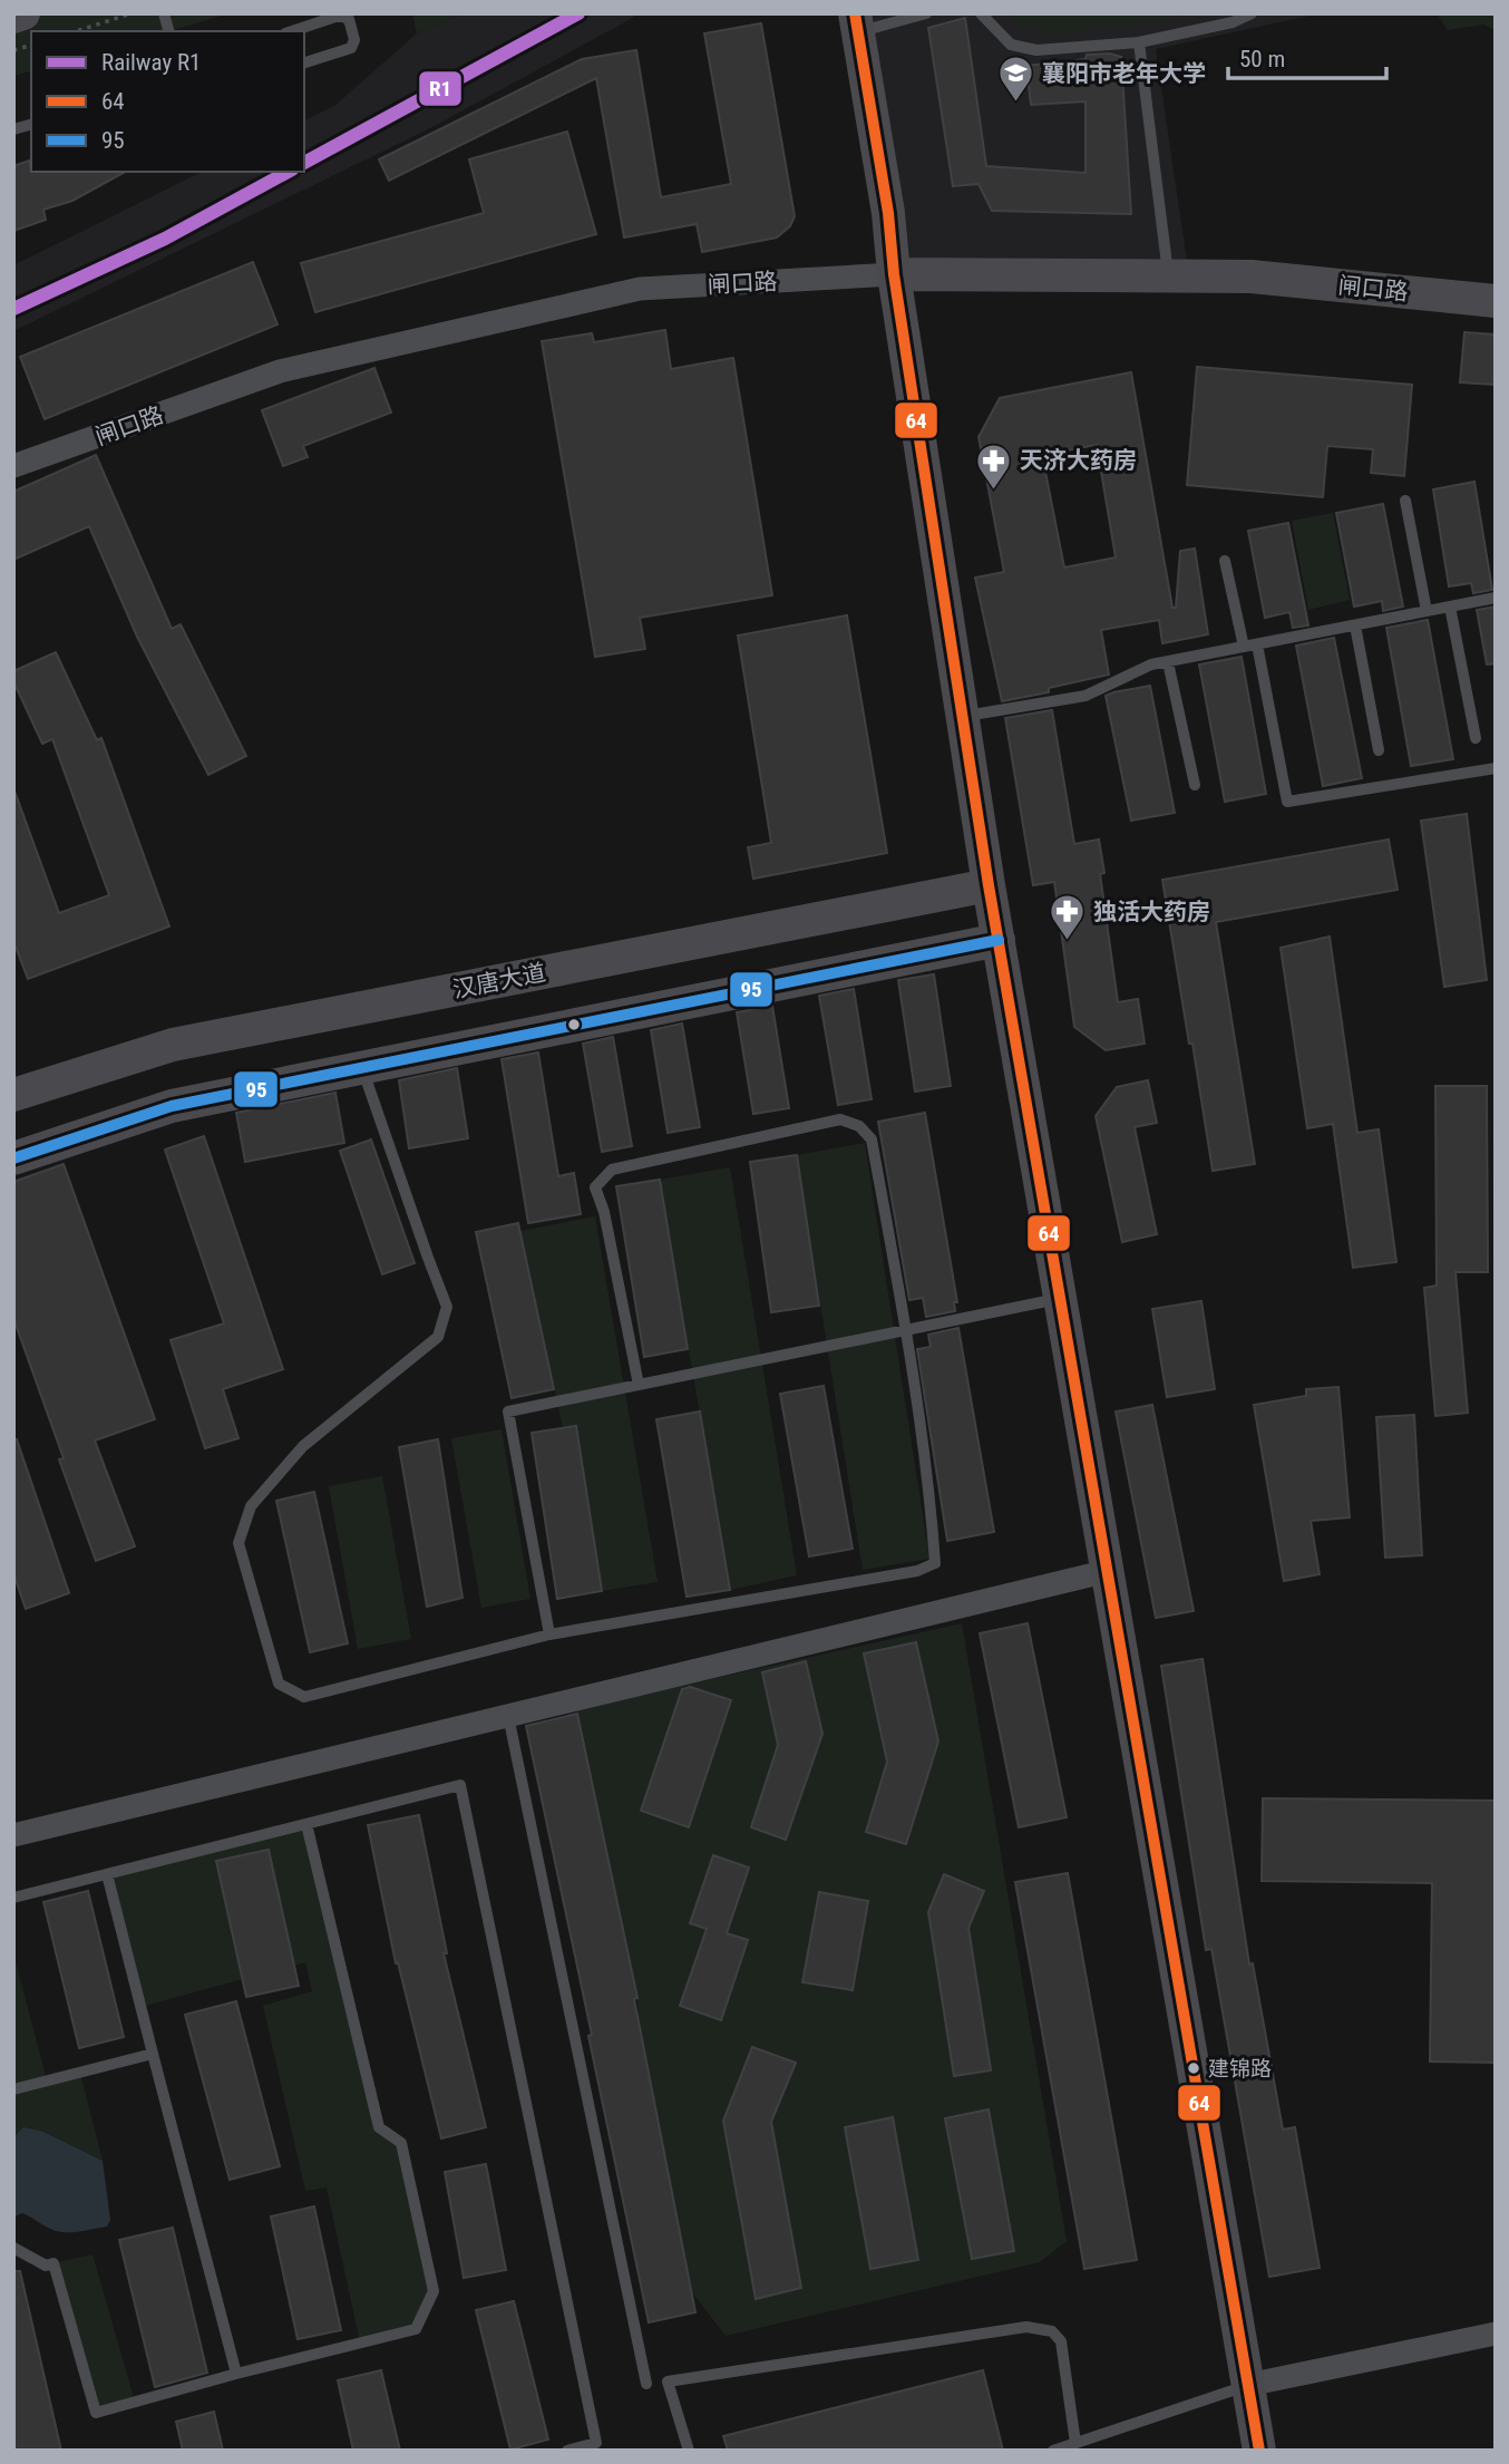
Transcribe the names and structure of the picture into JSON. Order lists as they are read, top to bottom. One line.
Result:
{"streets":{"street":["闸口路","汉唐大道"]},"places":{"school or university":["襄阳市老年大学"],"pharmacy":["天济大药房","独活大药房"],"other":["建锦路"]},"lines":["rail line R1","transit line 64","transit line 95"],"legend":["Railway R1","64","95"],"scale_bar":"50 m"}
